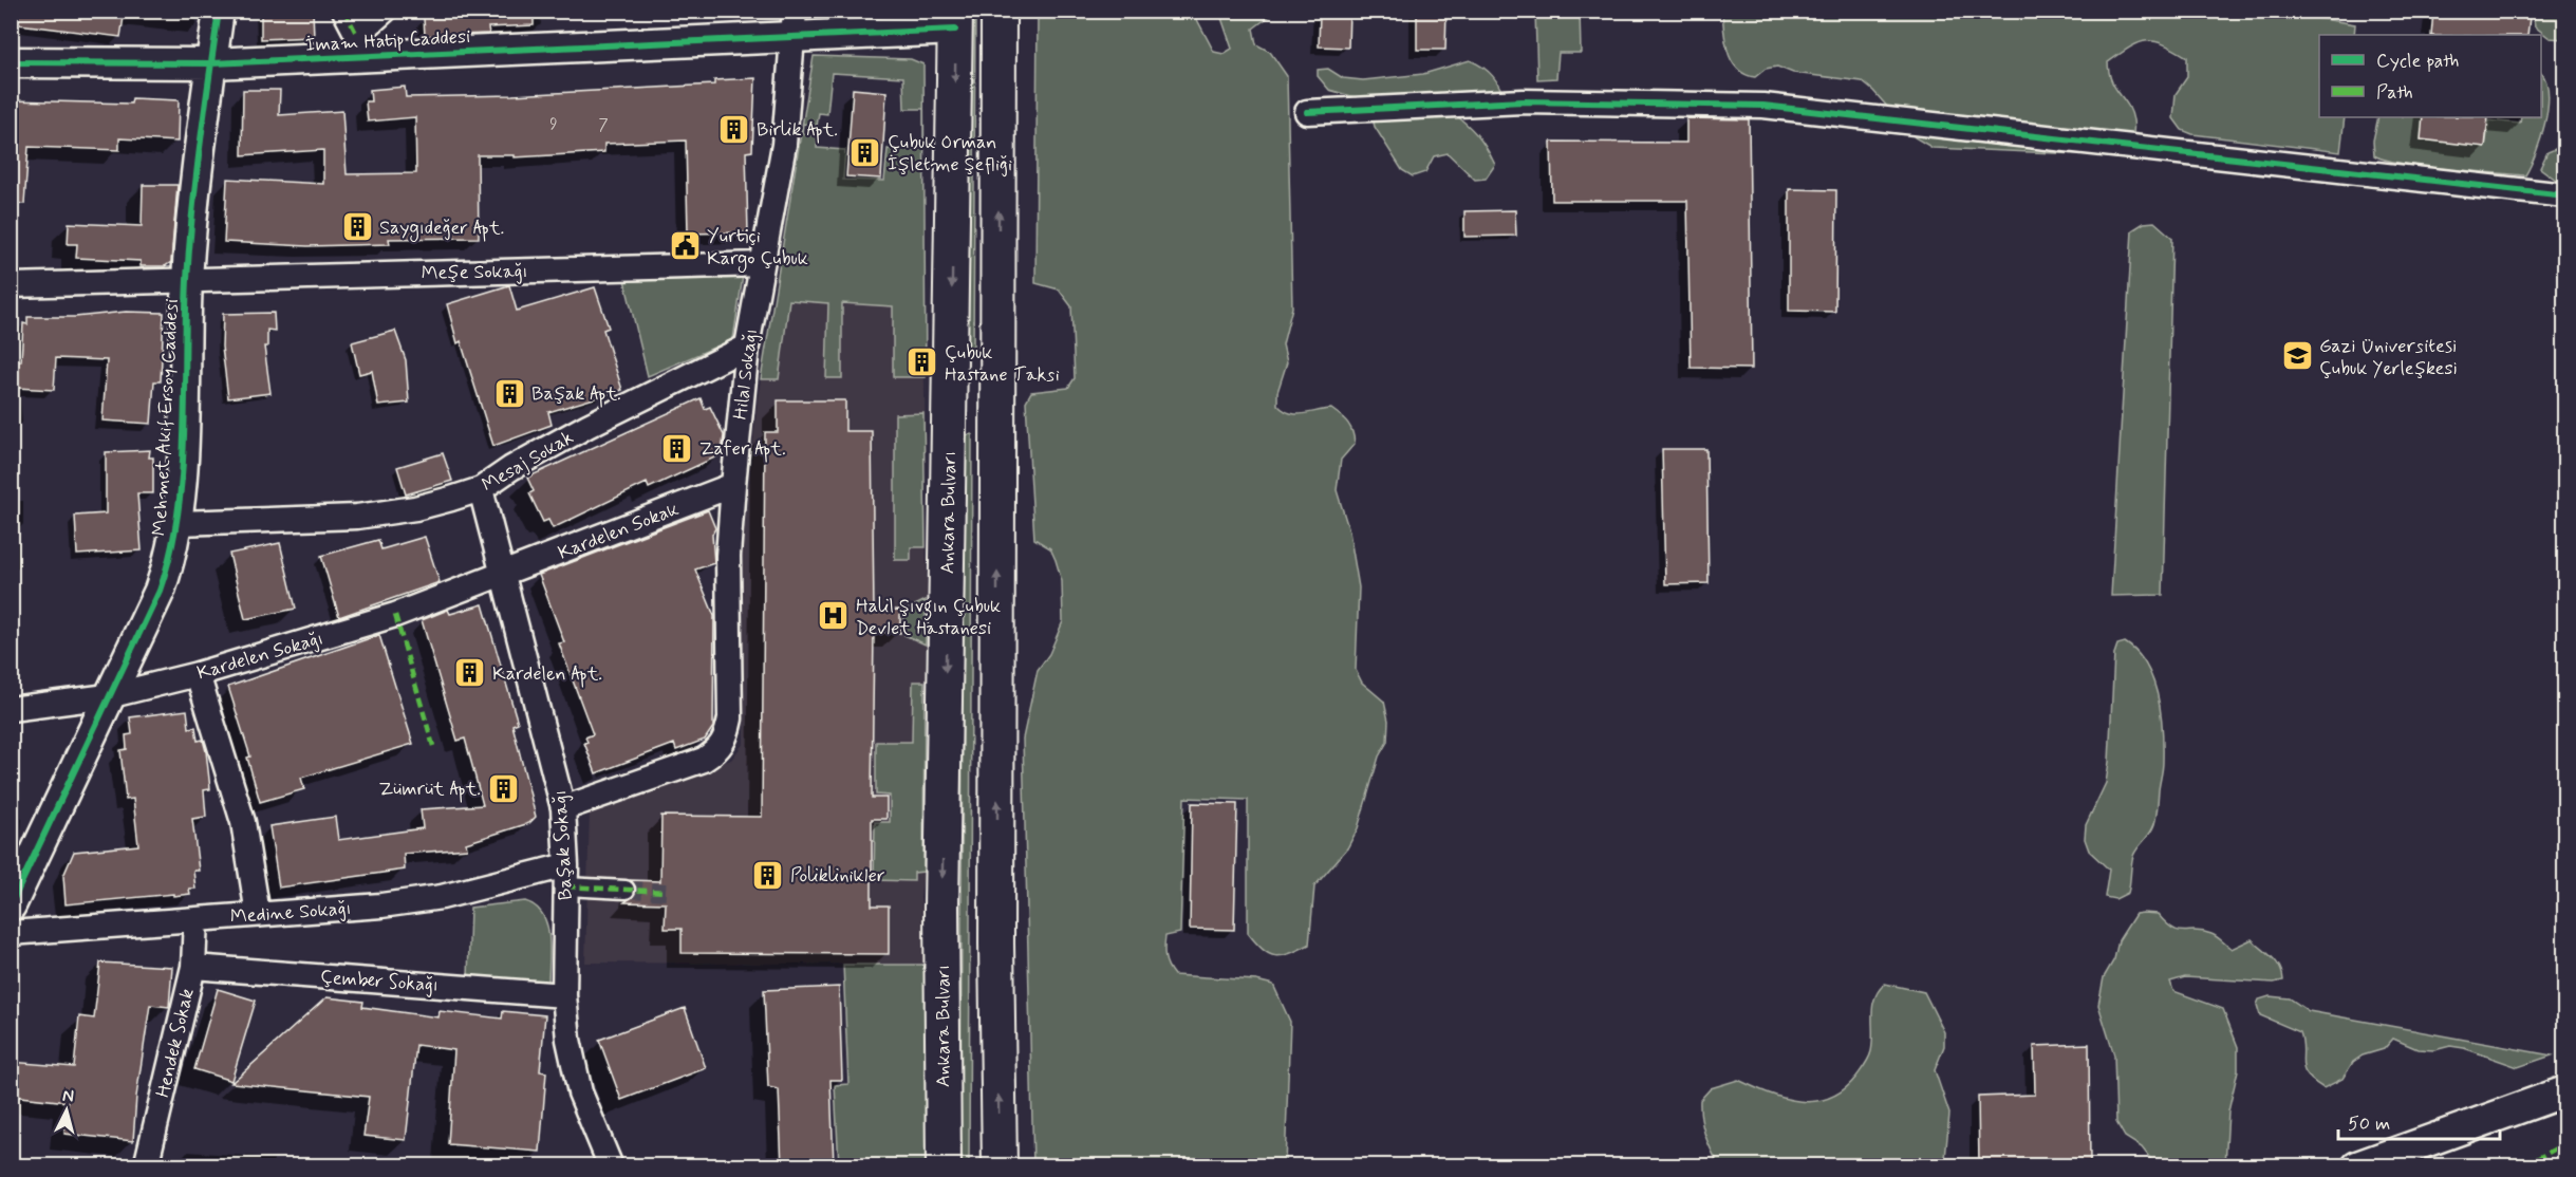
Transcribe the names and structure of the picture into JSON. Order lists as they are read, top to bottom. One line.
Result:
{"streets":{"main road":["Ankara Bulvarı"],"street":["İmam Hatip Caddesi","Meşe Sokağı","Hilal Sokağı","Mehmet Akif Ersoy Caddesi","Mesaj Sokak","Kardelen Sokak","Kardelen Sokağı","Başak Sokağı","Medine Sokağı","Çember Sokağı","Hendek Sokak"]},"crossings":[["İmam Hatip Caddesi","Hilal Sokağı"],["İmam Hatip Caddesi","Mehmet Akif Ersoy Caddesi"],["İmam Hatip Caddesi","Ankara Bulvarı"],["Meşe Sokağı","Hilal Sokağı"],["Meşe Sokağı","Mehmet Akif Ersoy Caddesi"],["Hilal Sokağı","Mesaj Sokak"],["Hilal Sokağı","Kardelen Sokak"],["Hilal Sokağı","Başak Sokağı"],["Mehmet Akif Ersoy Caddesi","Mesaj Sokak"],["Mehmet Akif Ersoy Caddesi","Kardelen Sokağı"],["Mesaj Sokak","Başak Sokağı"],["Kardelen Sokak","Kardelen Sokağı"],["Kardelen Sokak","Başak Sokağı"],["Kardelen Sokağı","Başak Sokağı"],["Başak Sokağı","Medine Sokağı"],["Başak Sokağı","Çember Sokağı"],["Medine Sokağı","Hendek Sokak"],["Çember Sokağı","Hendek Sokak"]],"places":{"building":["Birlik Apt.","Çubuk Orman İşletme Şefliği","Saygıdeğer Apt.","Çubuk Hastane Taksi","Başak Apt.","Zafer Apt.","Kardelen Apt.","Zümrüt Apt.","Poliklinikler"],"public building":["Yurtiçi Kargo Çubuk"],"school or university":["Gazi Üniversitesi Çubuk Yerleşkesi"],"hospital":["Halil Şıvgın Çubuk Devlet Hastanesi"]},"house_numbers":["9","7"],"legend":["Cycle path","Path"],"scale_bar":"50 m","north":"top"}
